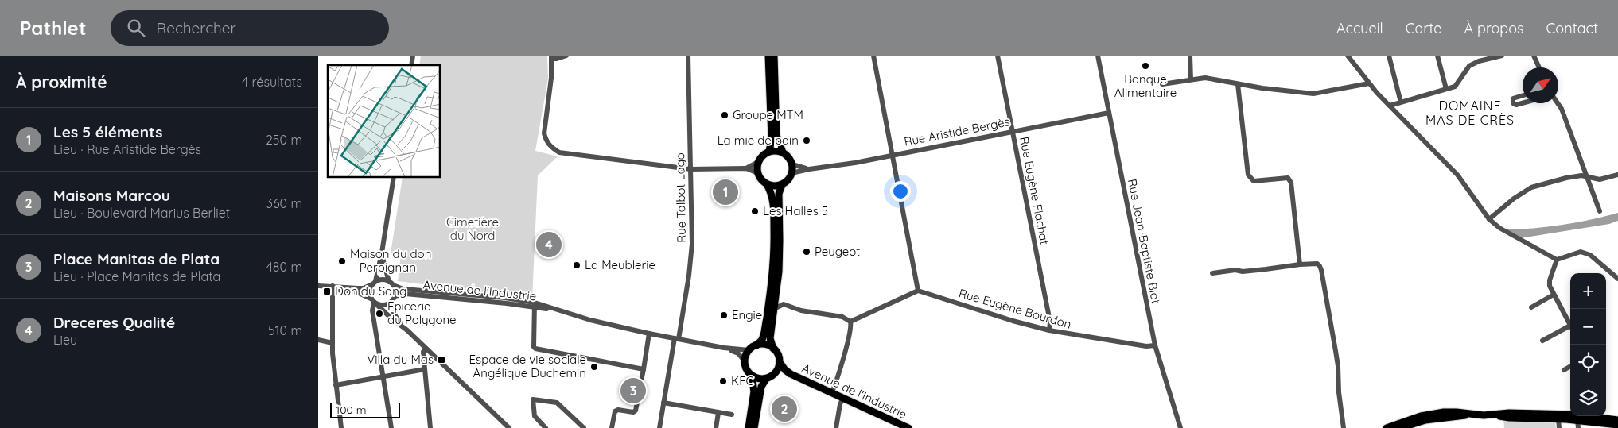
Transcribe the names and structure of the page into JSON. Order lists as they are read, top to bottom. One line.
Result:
{"streets":{"main road":["Avenue de l'Industrie"],"street":["Rue Aristide Bergès","Rue Eugène Flachat","Rue Talbot Lago","Rue Jean-Baptiste Biot","Rue Eugène Bourdon"]},"crossings":[["Rue Aristide Bergès","Rue Eugène Flachat"],["Rue Aristide Bergès","Rue Jean-Baptiste Biot"],["Rue Eugène Flachat","Rue Eugène Bourdon"],["Rue Talbot Lago","Avenue de l'Industrie"],["Rue Jean-Baptiste Biot","Rue Eugène Bourdon"]],"districts":["DOMAINE MAS DE CRÈS"],"parks":["Cimetière du Nord"],"places":{"other":["Banque Alimentaire","Groupe MTM","La mie de pain","Les Halles 5","Peugeot","Maison du don – Perpignan","La Meublerie","Epicerie du Polygone","Engie","Espace de vie sociale Angélique Duchemin","KFC"],"transit":["Don du Sang","Villa du Mas"]},"scale_bar":"100 m","north":"top right","page":{"header":"Pathlet","search":"Rechercher","nav":["Accueil","Carte","À propos","Contact"],"heading":["À proximité","4 résultats"],"list":[{"mark":"1","name":"Les 5 éléments","note":"Lieu · Rue Aristide Bergès","value":"250 m"},{"mark":"2","name":"Maisons Marcou","note":"Lieu · Boulevard Marius Berliet","value":"360 m"},{"mark":"3","name":"Place Manitas de Plata","note":"Lieu · Place Manitas de Plata","value":"480 m"},{"mark":"4","name":"Dreceres Qualité","note":"Lieu","value":"510 m"}],"pins":["1","4","3","2"],"map_buttons":["+","−"],"scale":"100 m"}}
